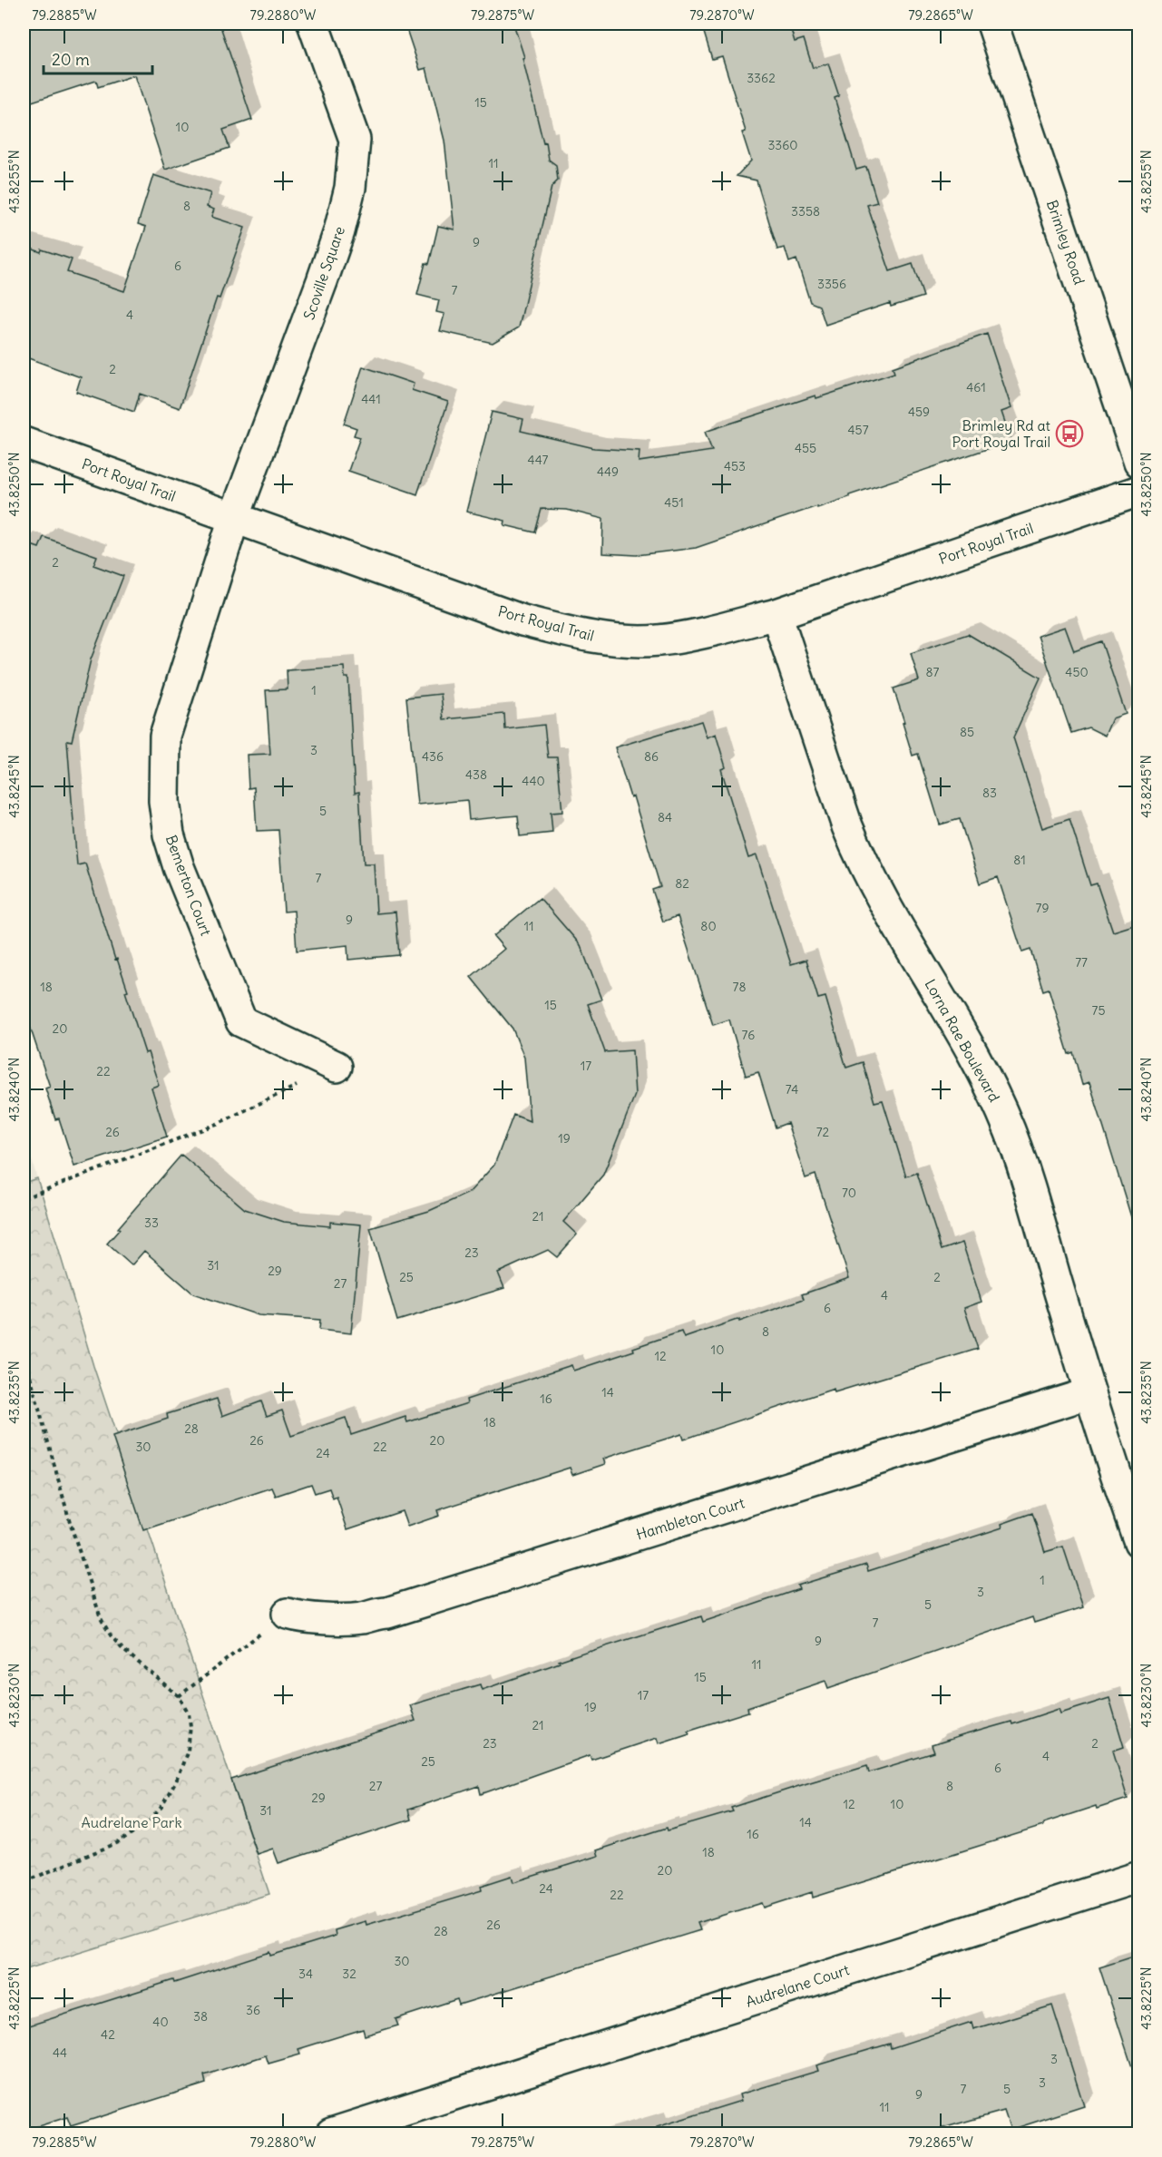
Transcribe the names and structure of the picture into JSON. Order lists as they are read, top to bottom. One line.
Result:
{"streets":{"street":["Brimley Road","Scoville Square","Port Royal Trail","Bemerton Court","Lorna Rae Boulevard","Hambleton Court","Audrelane Court"]},"crossings":[["Scoville Square","Port Royal Trail"],["Scoville Square","Bemerton Court"],["Port Royal Trail","Bemerton Court"],["Port Royal Trail","Lorna Rae Boulevard"],["Lorna Rae Boulevard","Hambleton Court"]],"parks":["Audrelane Park"],"places":{"bus stop":["Brimley Rd at Port Royal Trail"]},"house_numbers":["3362","15","10","3360","11","8","3358","9","6","3356","7","4","2","461","441","459","457","455","447","453","449","451","2","87","450","1","85","3","436","86","438","440","83","5","84","81","7","82","79","9","11","80","77","18","78","15","75","20","76","17","22","74","26","72","19","70","21","33","23","31","29","25","2","27","4","6","8","10","12","14","16","18","28","26","20","30","22","24","1","3","5","7","9","11","15","17","19","21","23","2","4","25","6","27","8","29","12","10","31","14","16","18","20","24","22","26","28","30","34","32","36","38","40","42","44","3","3","7","5","9","11"],"scale_bar":"20 m","coordinates":["79.2885°W","79.2880°W","79.2875°W","79.2870°W","79.2865°W","43.8255°N","43.8250°N","43.8245°N","43.8240°N","43.8235°N","43.8230°N","43.8225°N"]}
